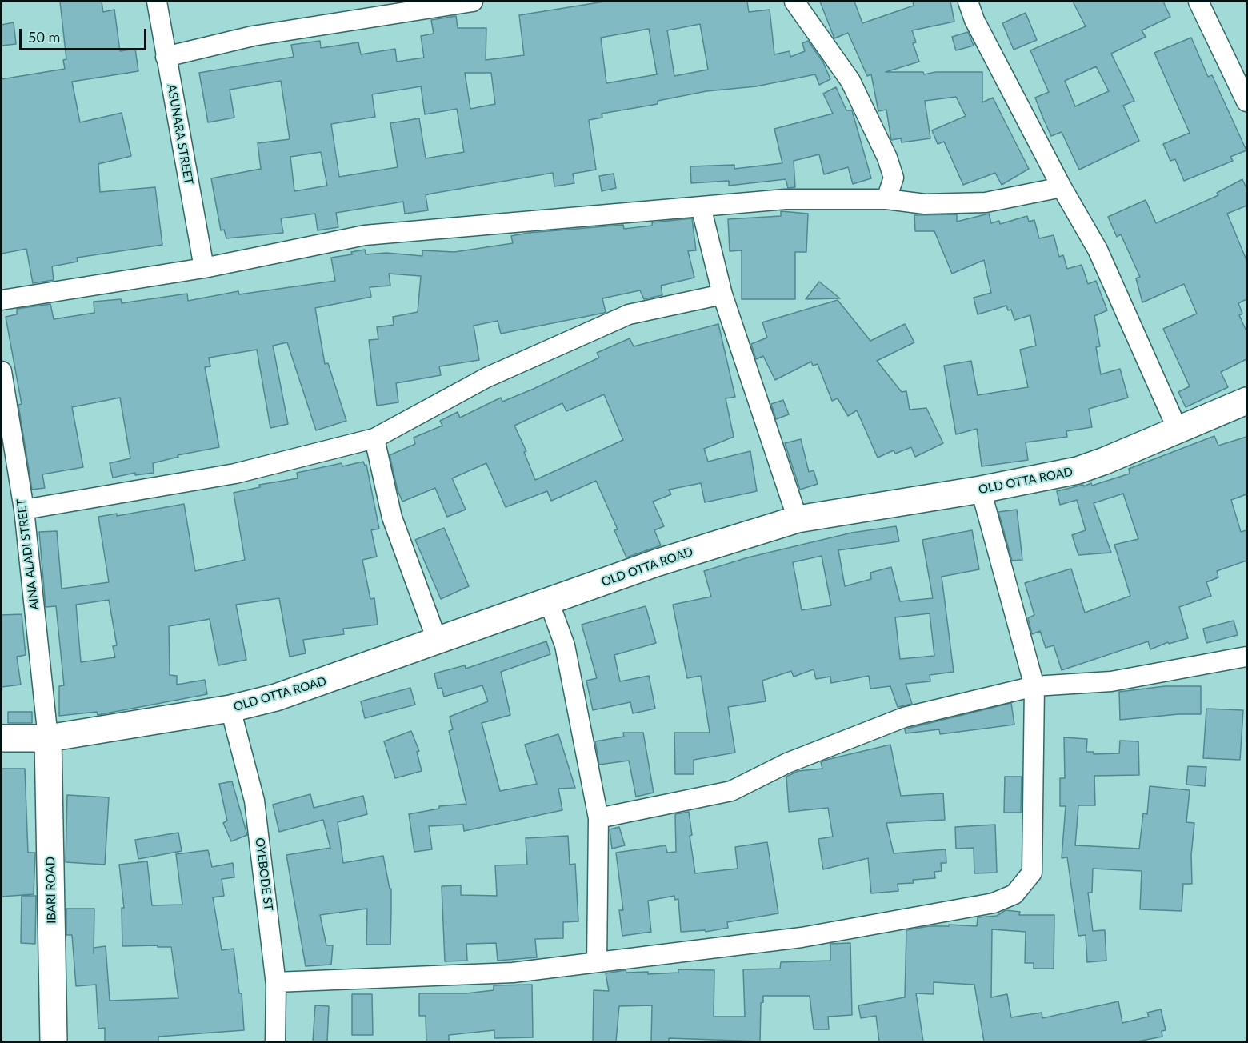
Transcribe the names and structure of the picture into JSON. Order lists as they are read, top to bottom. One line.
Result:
{"streets":{"street":["ASUNARA STREET","OLD OTTA ROAD","AINA ALADI STREET","OYEBODE ST","IBARI ROAD"]},"crossings":[["OLD OTTA ROAD","AINA ALADI STREET"],["OLD OTTA ROAD","OYEBODE ST"],["OLD OTTA ROAD","IBARI ROAD"],["AINA ALADI STREET","IBARI ROAD"]],"scale_bar":"50 m"}
